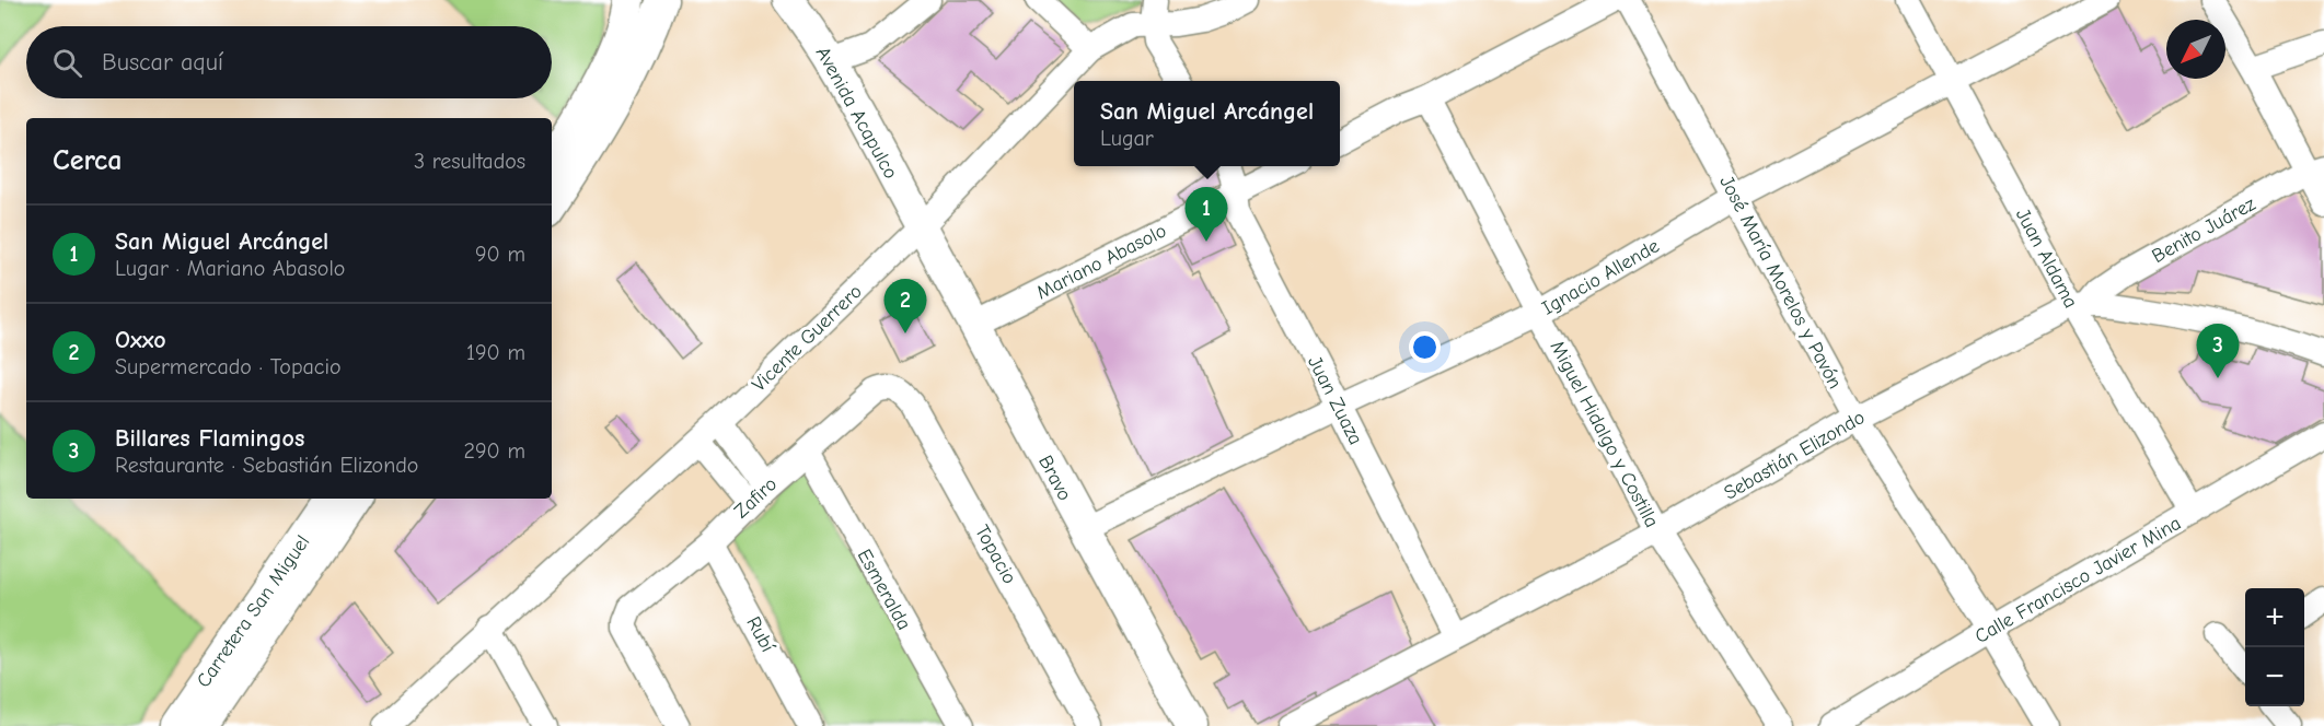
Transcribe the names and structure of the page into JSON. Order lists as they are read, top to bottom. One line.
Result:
{"streets":{"main road":["Avenida Acapulco","Bravo","Carretera San Miguel"],"street":["Benito Juárez","Juan Aldama","Mariano Abasolo","Ignacio Allende","José María Morelos y Pavón","Vicente Guerrero","Juan Zuaza","Miguel Hidalgo y Costilla","Sebastián Elizondo","Zafiro","Topacio","Calle Francisco Javier Mina","Esmeralda","Rubí"]},"crossings":[["Avenida Acapulco","Vicente Guerrero"],["Avenida Acapulco","Bravo"],["Benito Juárez","Juan Aldama"],["Benito Juárez","Sebastián Elizondo"],["Juan Aldama","Ignacio Allende"],["Juan Aldama","Sebastián Elizondo"],["Juan Aldama","Calle Francisco Javier Mina"],["Mariano Abasolo","Juan Zuaza"],["Mariano Abasolo","Bravo"],["Ignacio Allende","José María Morelos y Pavón"],["Ignacio Allende","Juan Zuaza"],["Ignacio Allende","Miguel Hidalgo y Costilla"],["Ignacio Allende","Bravo"],["José María Morelos y Pavón","Sebastián Elizondo"],["José María Morelos y Pavón","Calle Francisco Javier Mina"],["Vicente Guerrero","Bravo"],["Juan Zuaza","Sebastián Elizondo"],["Miguel Hidalgo y Costilla","Sebastián Elizondo"],["Zafiro","Topacio"],["Zafiro","Esmeralda"],["Zafiro","Rubí"]],"north":"bottom left","page":{"search":"Buscar aquí","popup":["San Miguel Arcángel","Lugar"],"heading":["Cerca","3 resultados"],"pins":["1","2","3"],"list":[{"mark":"1","name":"San Miguel Arcángel","note":"Lugar · Mariano Abasolo","value":"90 m"},{"mark":"2","name":"Oxxo","note":"Supermercado · Topacio","value":"190 m"},{"mark":"3","name":"Billares Flamingos","note":"Restaurante · Sebastián Elizondo","value":"290 m"}],"map_buttons":["+","−"]}}
